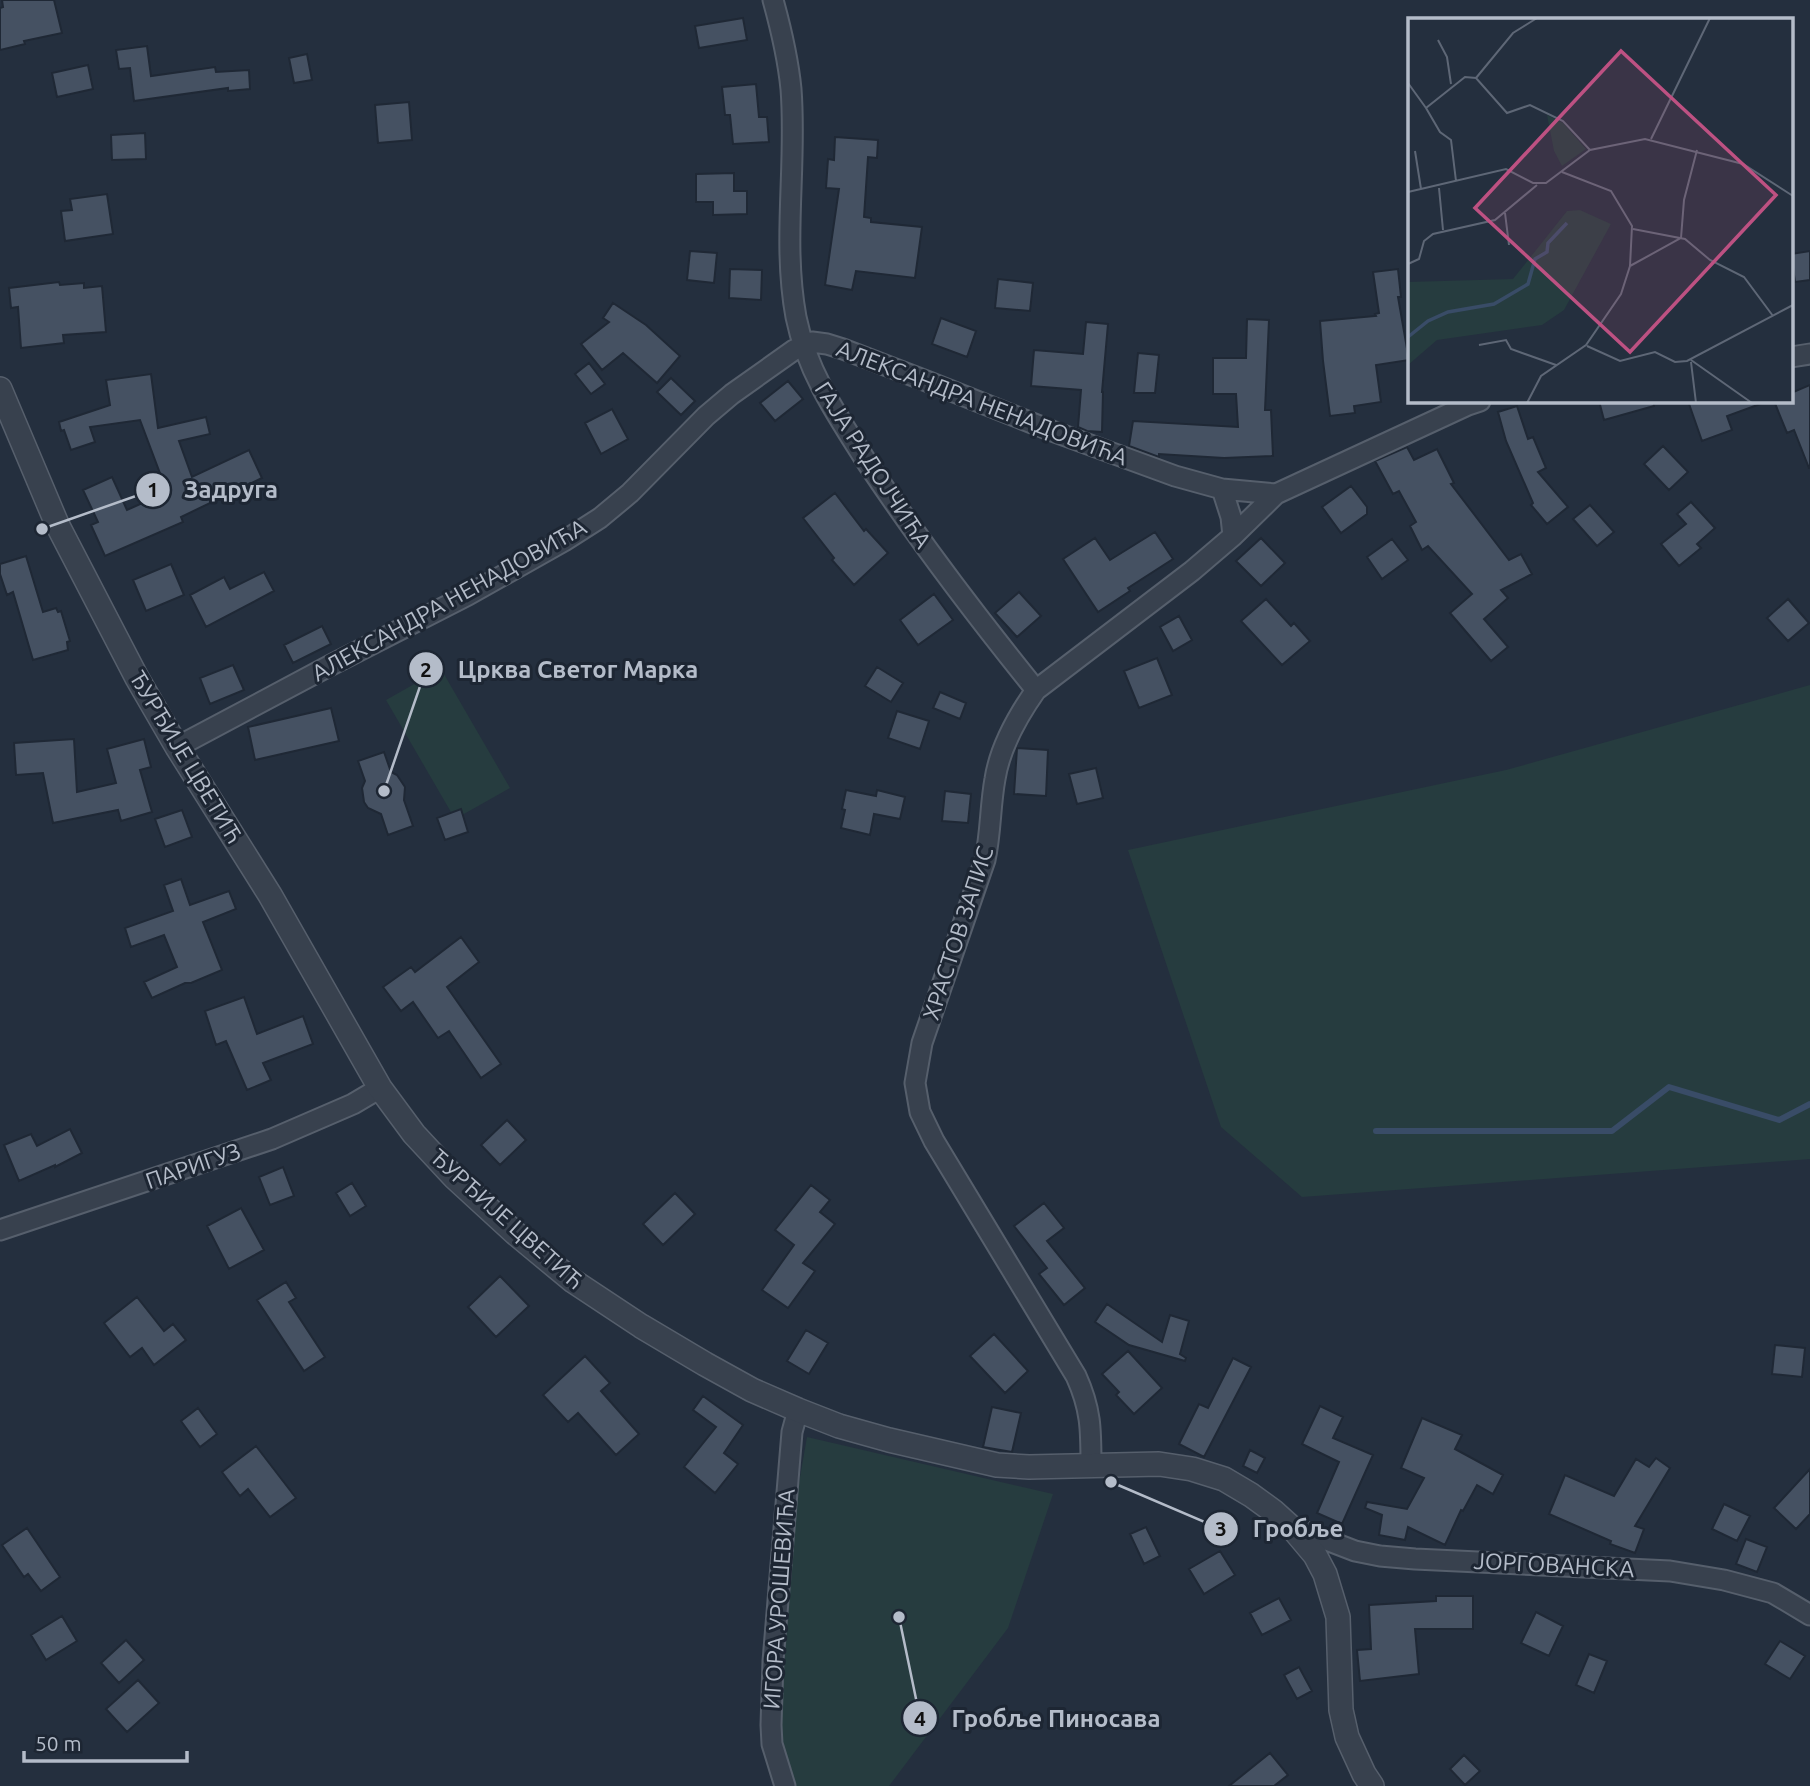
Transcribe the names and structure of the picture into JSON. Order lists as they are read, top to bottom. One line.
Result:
{"streets":{"street":["АЛЕКСАНДРА НЕНАДОВИЋА","ГАЈА РАДОЈЧИЋА","ЂУРЂИЈЕ ЦВЕТИЋ","ХРАСТОВ ЗАПИС","ПАРИГУЗ","ЈОРГОВАНСКА","ИГОРА УРОШЕВИЋА"]},"crossings":[["АЛЕКСАНДРА НЕНАДОВИЋА","ГАЈА РАДОЈЧИЋА"],["АЛЕКСАНДРА НЕНАДОВИЋА","ЂУРЂИЈЕ ЦВЕТИЋ"],["АЛЕКСАНДРА НЕНАДОВИЋА","ХРАСТОВ ЗАПИС"],["ГАЈА РАДОЈЧИЋА","ХРАСТОВ ЗАПИС"],["ЂУРЂИЈЕ ЦВЕТИЋ","ХРАСТОВ ЗАПИС"],["ЂУРЂИЈЕ ЦВЕТИЋ","ПАРИГУЗ"],["ЂУРЂИЈЕ ЦВЕТИЋ","ЈОРГОВАНСКА"],["ЂУРЂИЈЕ ЦВЕТИЋ","ИГОРА УРОШЕВИЋА"]],"places":["Задруга","Црква Светог Марка","Гробље","Гробље Пиносава"],"scale_bar":"50 m"}
